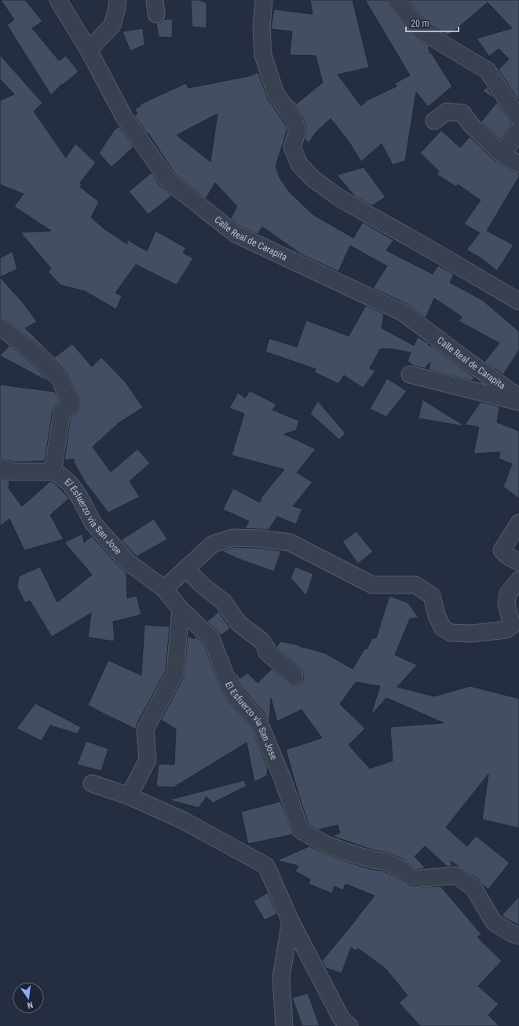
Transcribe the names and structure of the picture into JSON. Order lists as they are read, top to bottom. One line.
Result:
{"streets":{"street":["Calle Real de Carapita","El Esfuerzo via San Jose"]},"scale_bar":"20 m","north":"bottom"}
